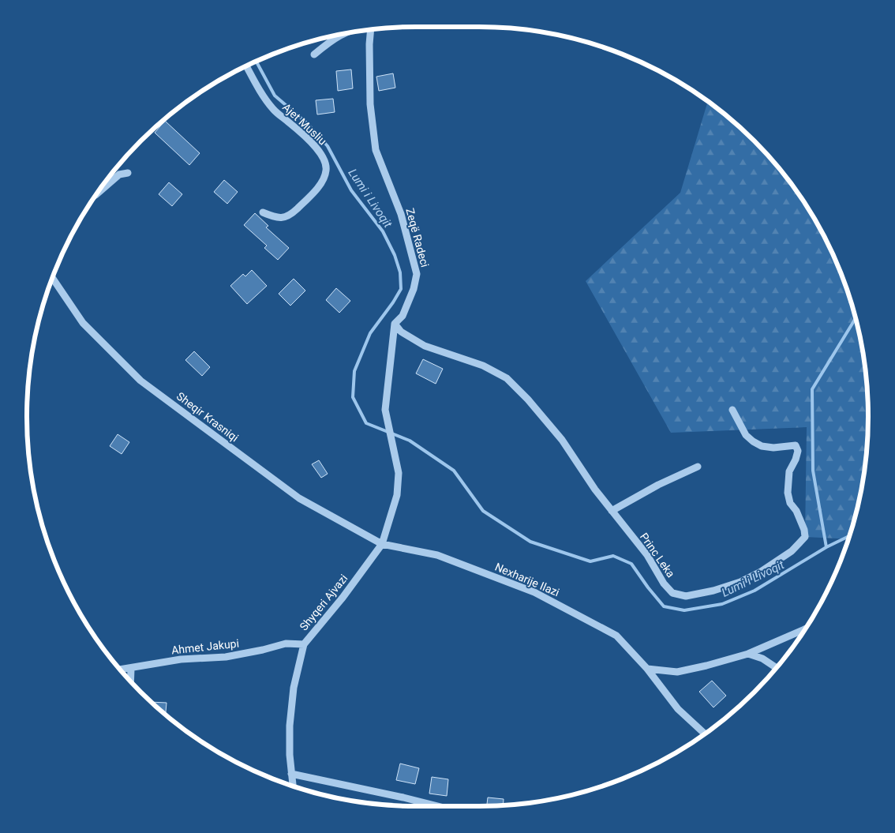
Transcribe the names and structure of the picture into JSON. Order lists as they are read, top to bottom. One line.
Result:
{"streets":{"street":["Ajet Musliu","Zeqë Radeci","Sheqir Krasniqi","Princ Leka","Nexharije Ilazi","Shyqeri Ajvazi","Ahmet Jakupi"]},"crossings":[["Zeqë Radeci","Sheqir Krasniqi"],["Zeqë Radeci","Princ Leka"],["Zeqë Radeci","Nexharije Ilazi"],["Zeqë Radeci","Shyqeri Ajvazi"],["Sheqir Krasniqi","Nexharije Ilazi"],["Sheqir Krasniqi","Shyqeri Ajvazi"],["Nexharije Ilazi","Shyqeri Ajvazi"],["Shyqeri Ajvazi","Ahmet Jakupi"]],"water":["Lumi i Livoqit"]}
